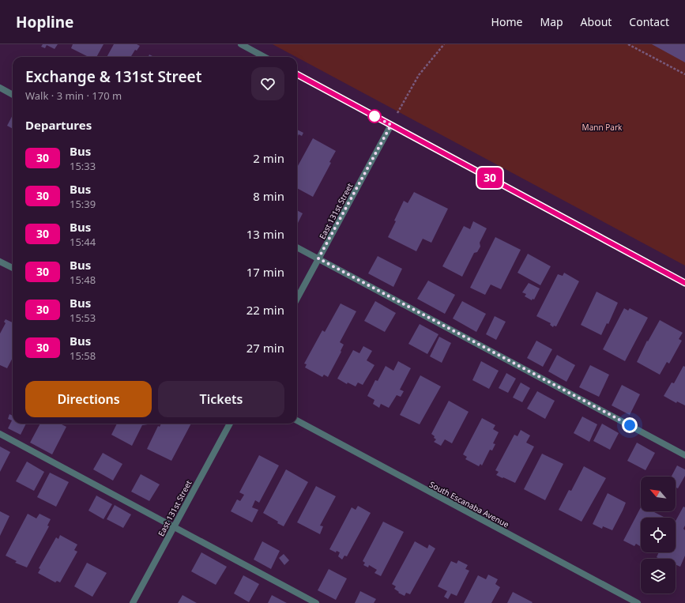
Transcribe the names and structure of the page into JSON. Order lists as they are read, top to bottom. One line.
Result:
{"streets":{"street":["East 131st Street","South Escanaba Avenue"]},"parks":["Mann Park"],"lines":["bus line 30"],"north":"top left","page":{"header":"Hopline","nav":["Home","Map","About","Contact"],"on_map":"30","heading":[["Exchange & 131st Street","Walk · 3 min · 170 m"],"Departures"],"list":[{"mark":"30","name":"Bus","note":"15:33","value":"2 min"},{"mark":"30","name":"Bus","note":"15:39","value":"8 min"},{"mark":"30","name":"Bus","note":"15:44","value":"13 min"},{"mark":"30","name":"Bus","note":"15:48","value":"17 min"},{"mark":"30","name":"Bus","note":"15:53","value":"22 min"},{"mark":"30","name":"Bus","note":"15:58","value":"27 min"}],"buttons":["Directions","Tickets"]}}
